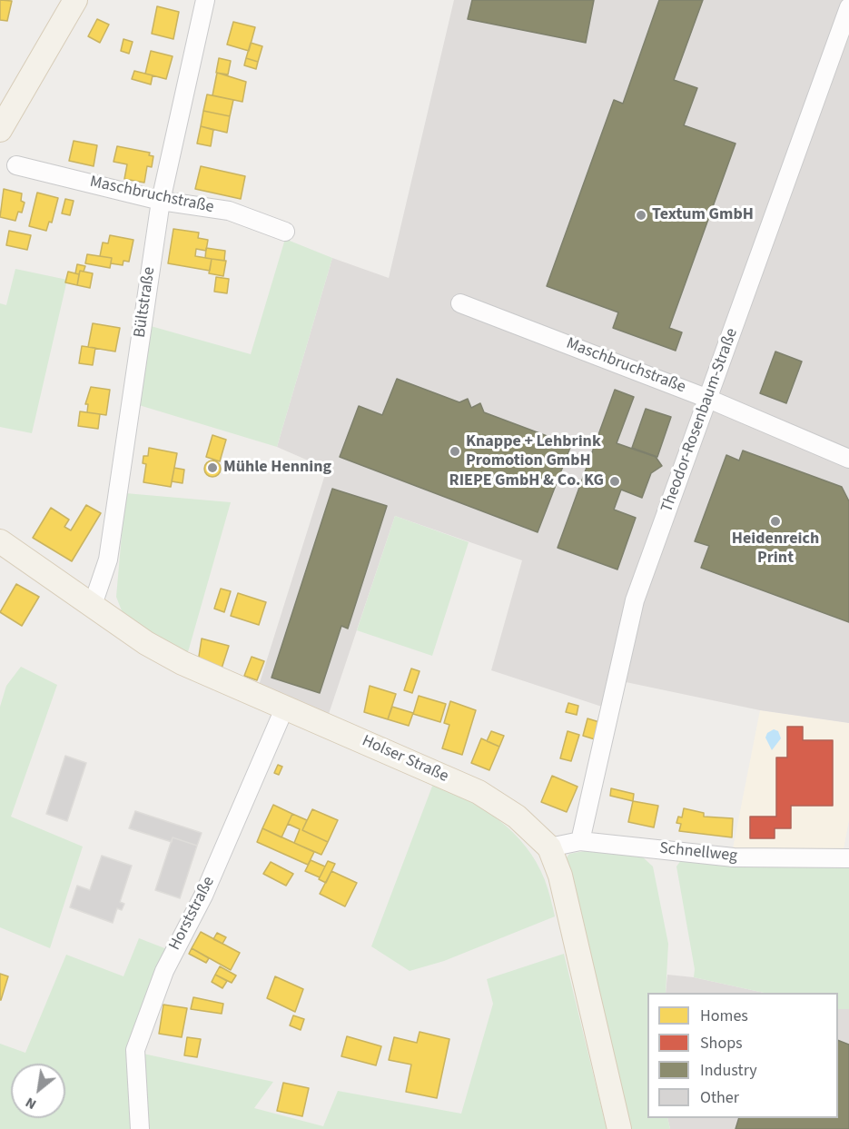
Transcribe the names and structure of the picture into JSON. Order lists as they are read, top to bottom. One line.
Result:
{"streets":{"main road":["Holser Straße"],"street":["Maschbruchstraße","Bültstraße","Theodor-Rosenbaum-Straße","Schnellweg","Horststraße"]},"crossings":[["Maschbruchstraße","Bültstraße"],["Maschbruchstraße","Theodor-Rosenbaum-Straße"],["Bültstraße","Holser Straße"],["Theodor-Rosenbaum-Straße","Schnellweg"],["Holser Straße","Schnellweg"],["Holser Straße","Horststraße"]],"places":["Textum GmbH","Knappe + Lehbrink Promotion GmbH","Mühle Henning","RIEPE GmbH & Co. KG","Heidenreich Print"],"legend":["Homes","Shops","Industry","Other"],"north":"bottom left"}
